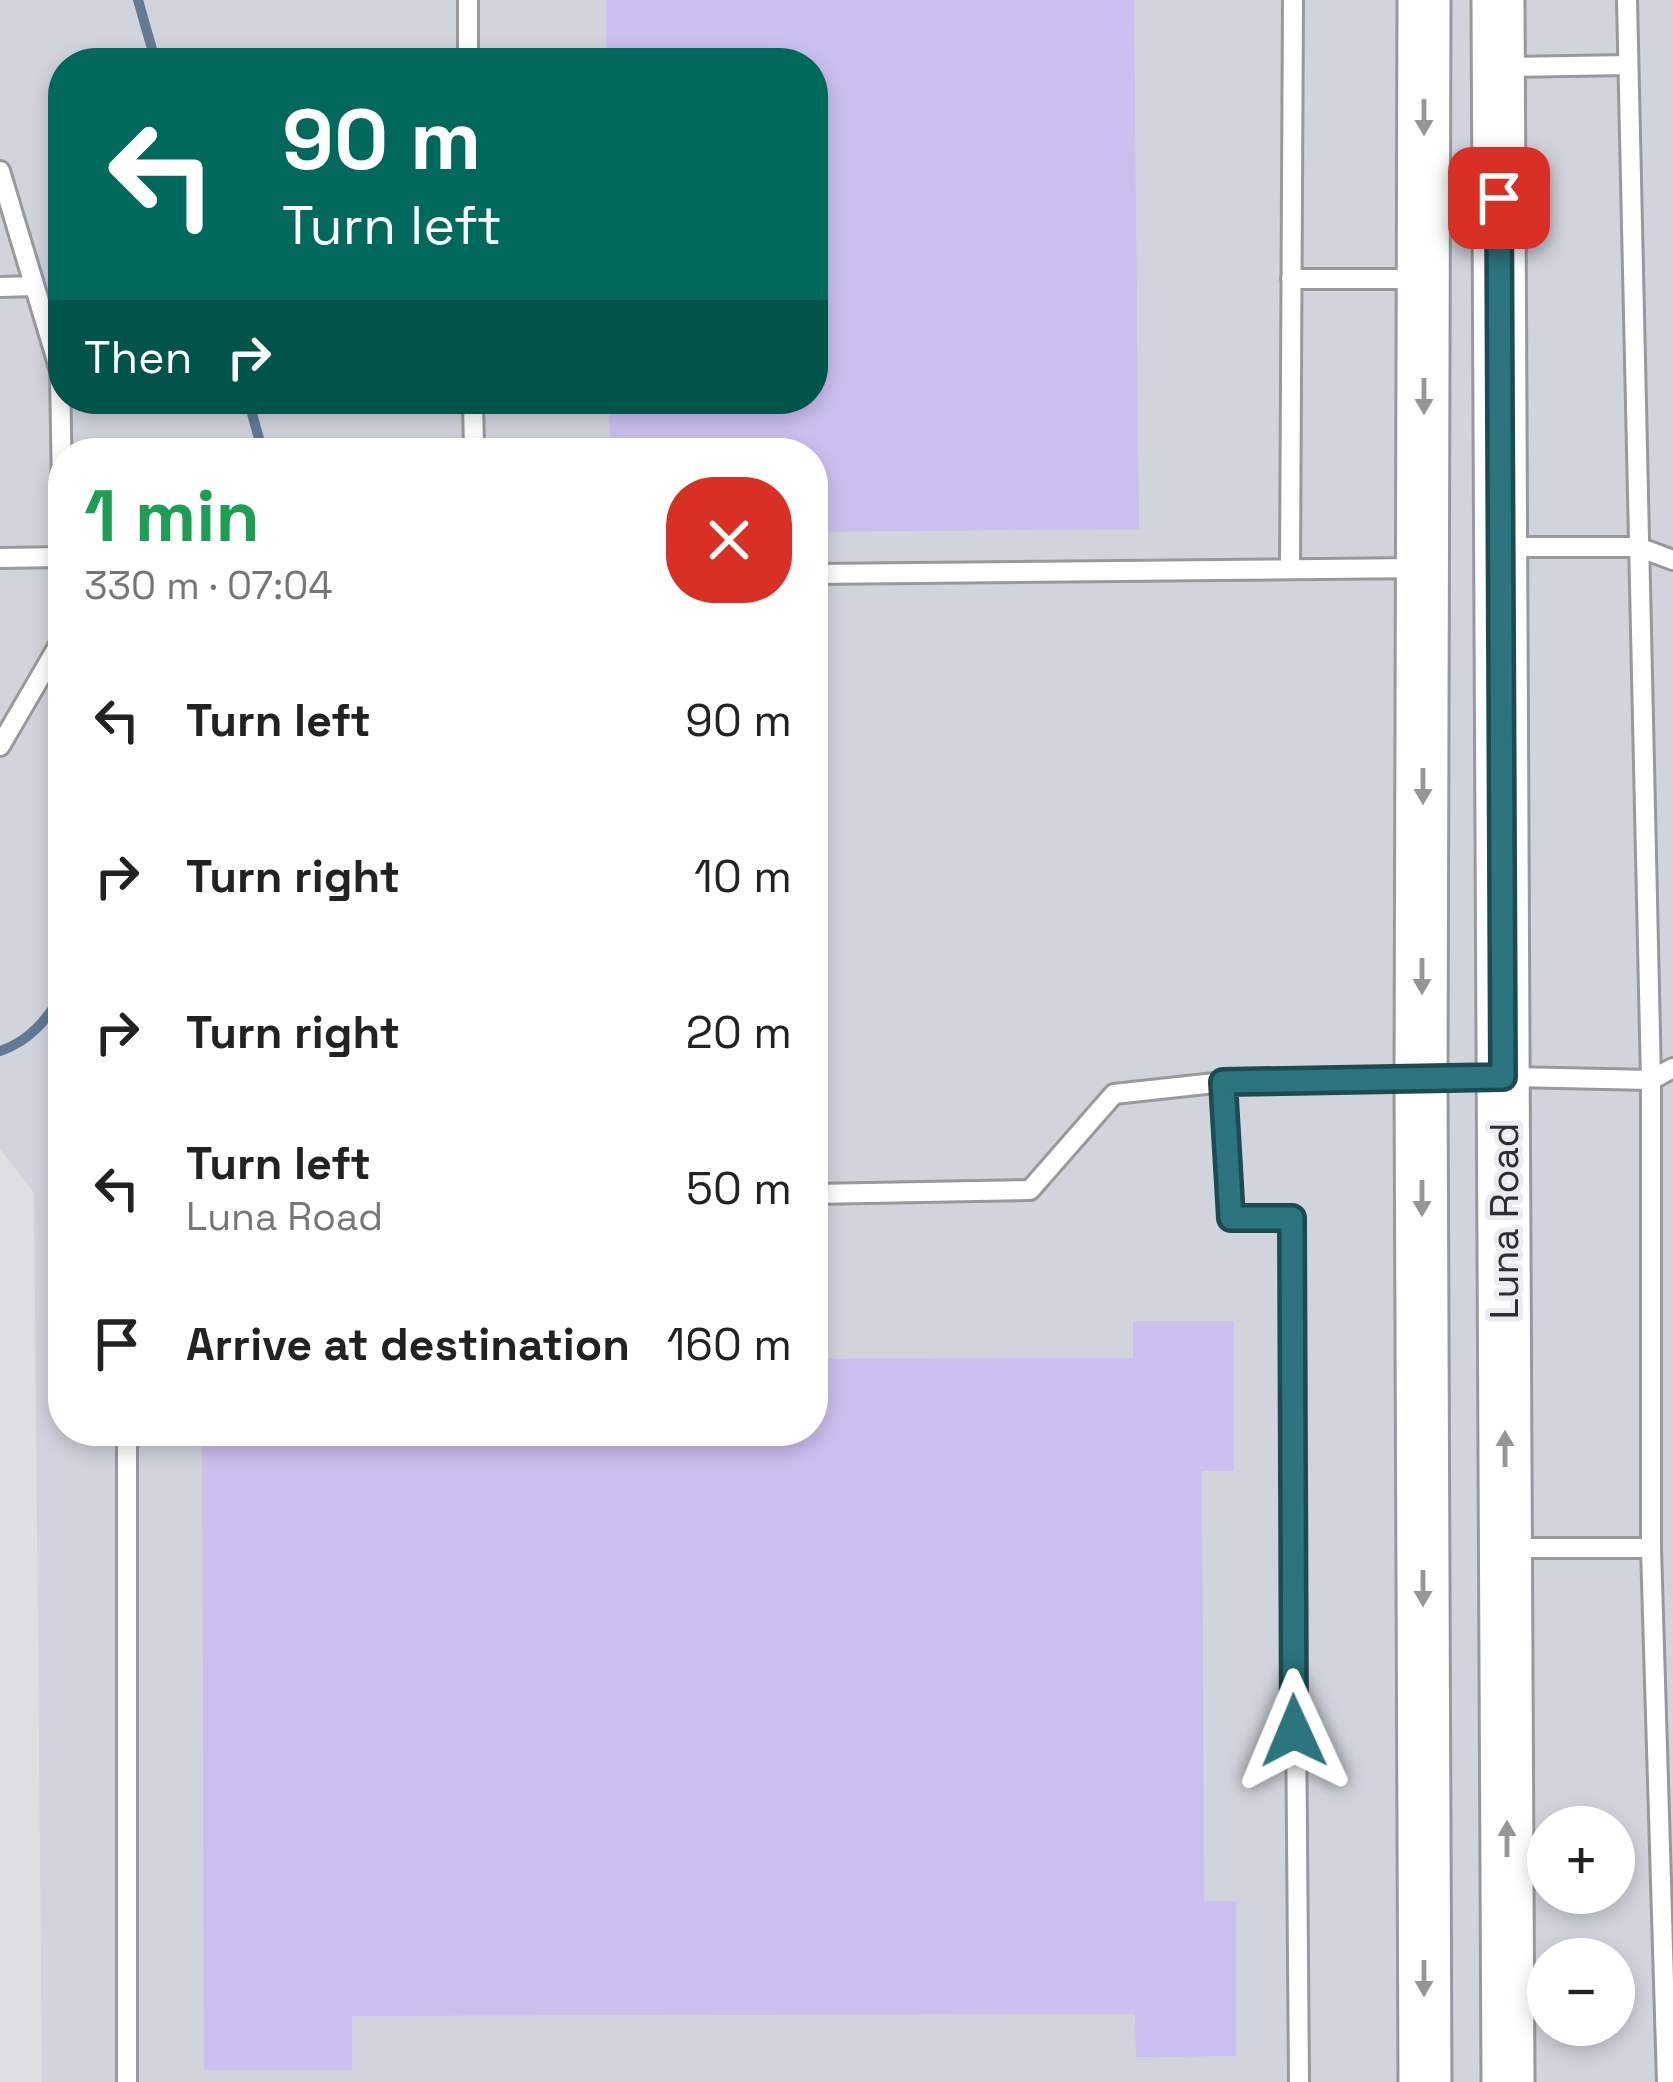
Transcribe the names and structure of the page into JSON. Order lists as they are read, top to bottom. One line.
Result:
{"streets":{"main road":["Luna Road"]},"page":{"turn":["90 m","Turn left"],"then":"Then","heading":["1 min","330 m · 07:04"],"list":[{"name":"Turn left","value":"90 m"},{"name":"Turn right","value":"10 m"},{"name":"Turn right","value":"20 m"},{"name":"Turn left","note":"Luna Road","value":"50 m"},{"name":"Arrive at destination","value":"160 m"}],"map_buttons":["+","−"]}}
